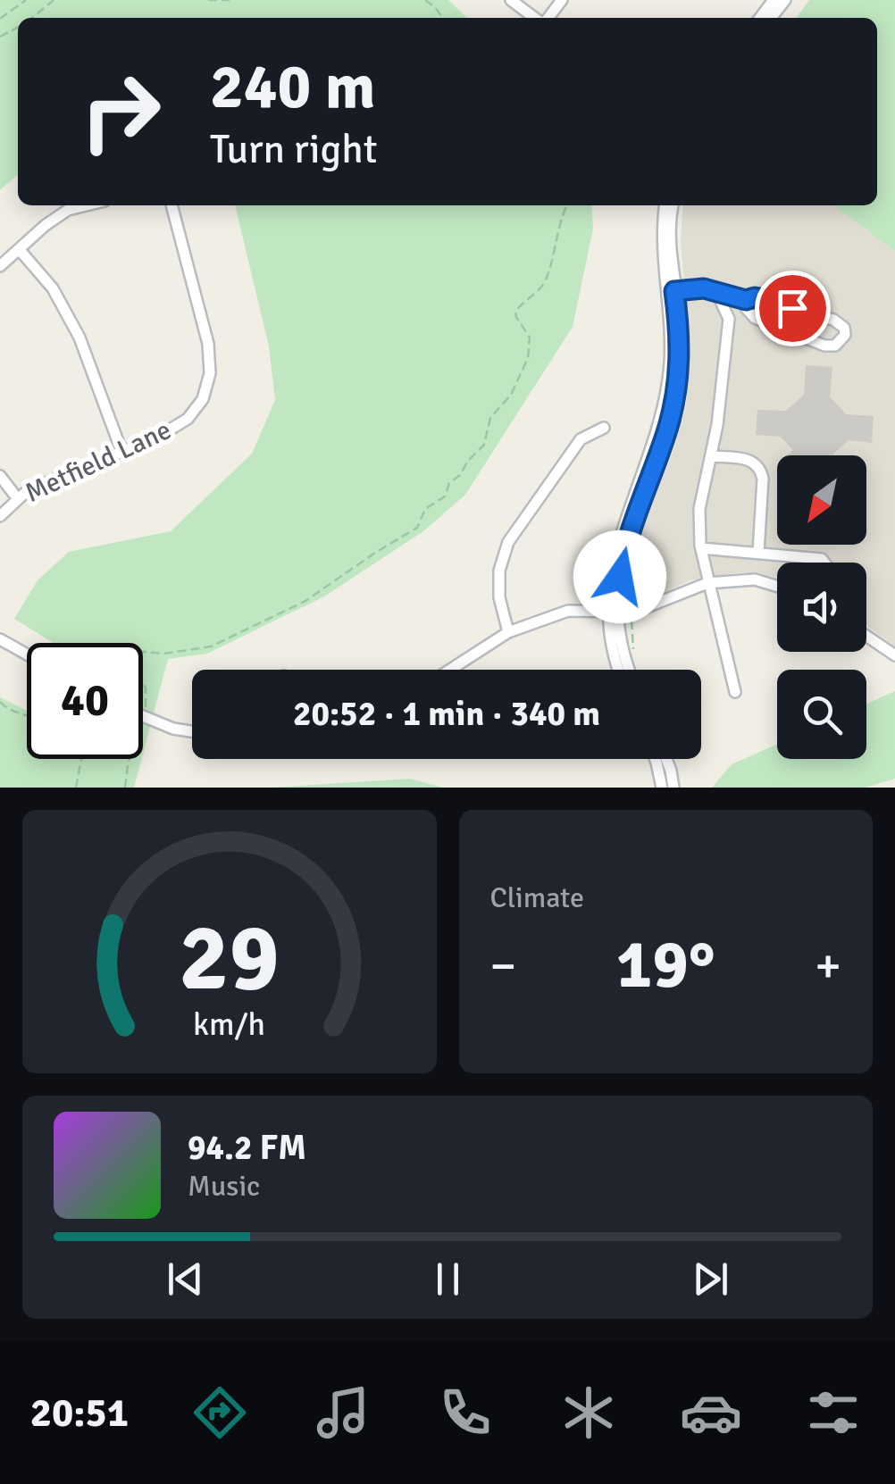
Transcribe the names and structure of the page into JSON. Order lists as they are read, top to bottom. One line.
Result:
{"streets":{"street":["Metfield Lane"]},"north":"bottom left","page":{"turn":["240 m","Turn right"],"limit":"40","trip":"20:52 · 1 min · 340 m","tile":"Climate","heat":["−","19°","+"],"song":["94.2 FM","Music"],"tabs":"20:51","gauge":["29","km/h"]}}
